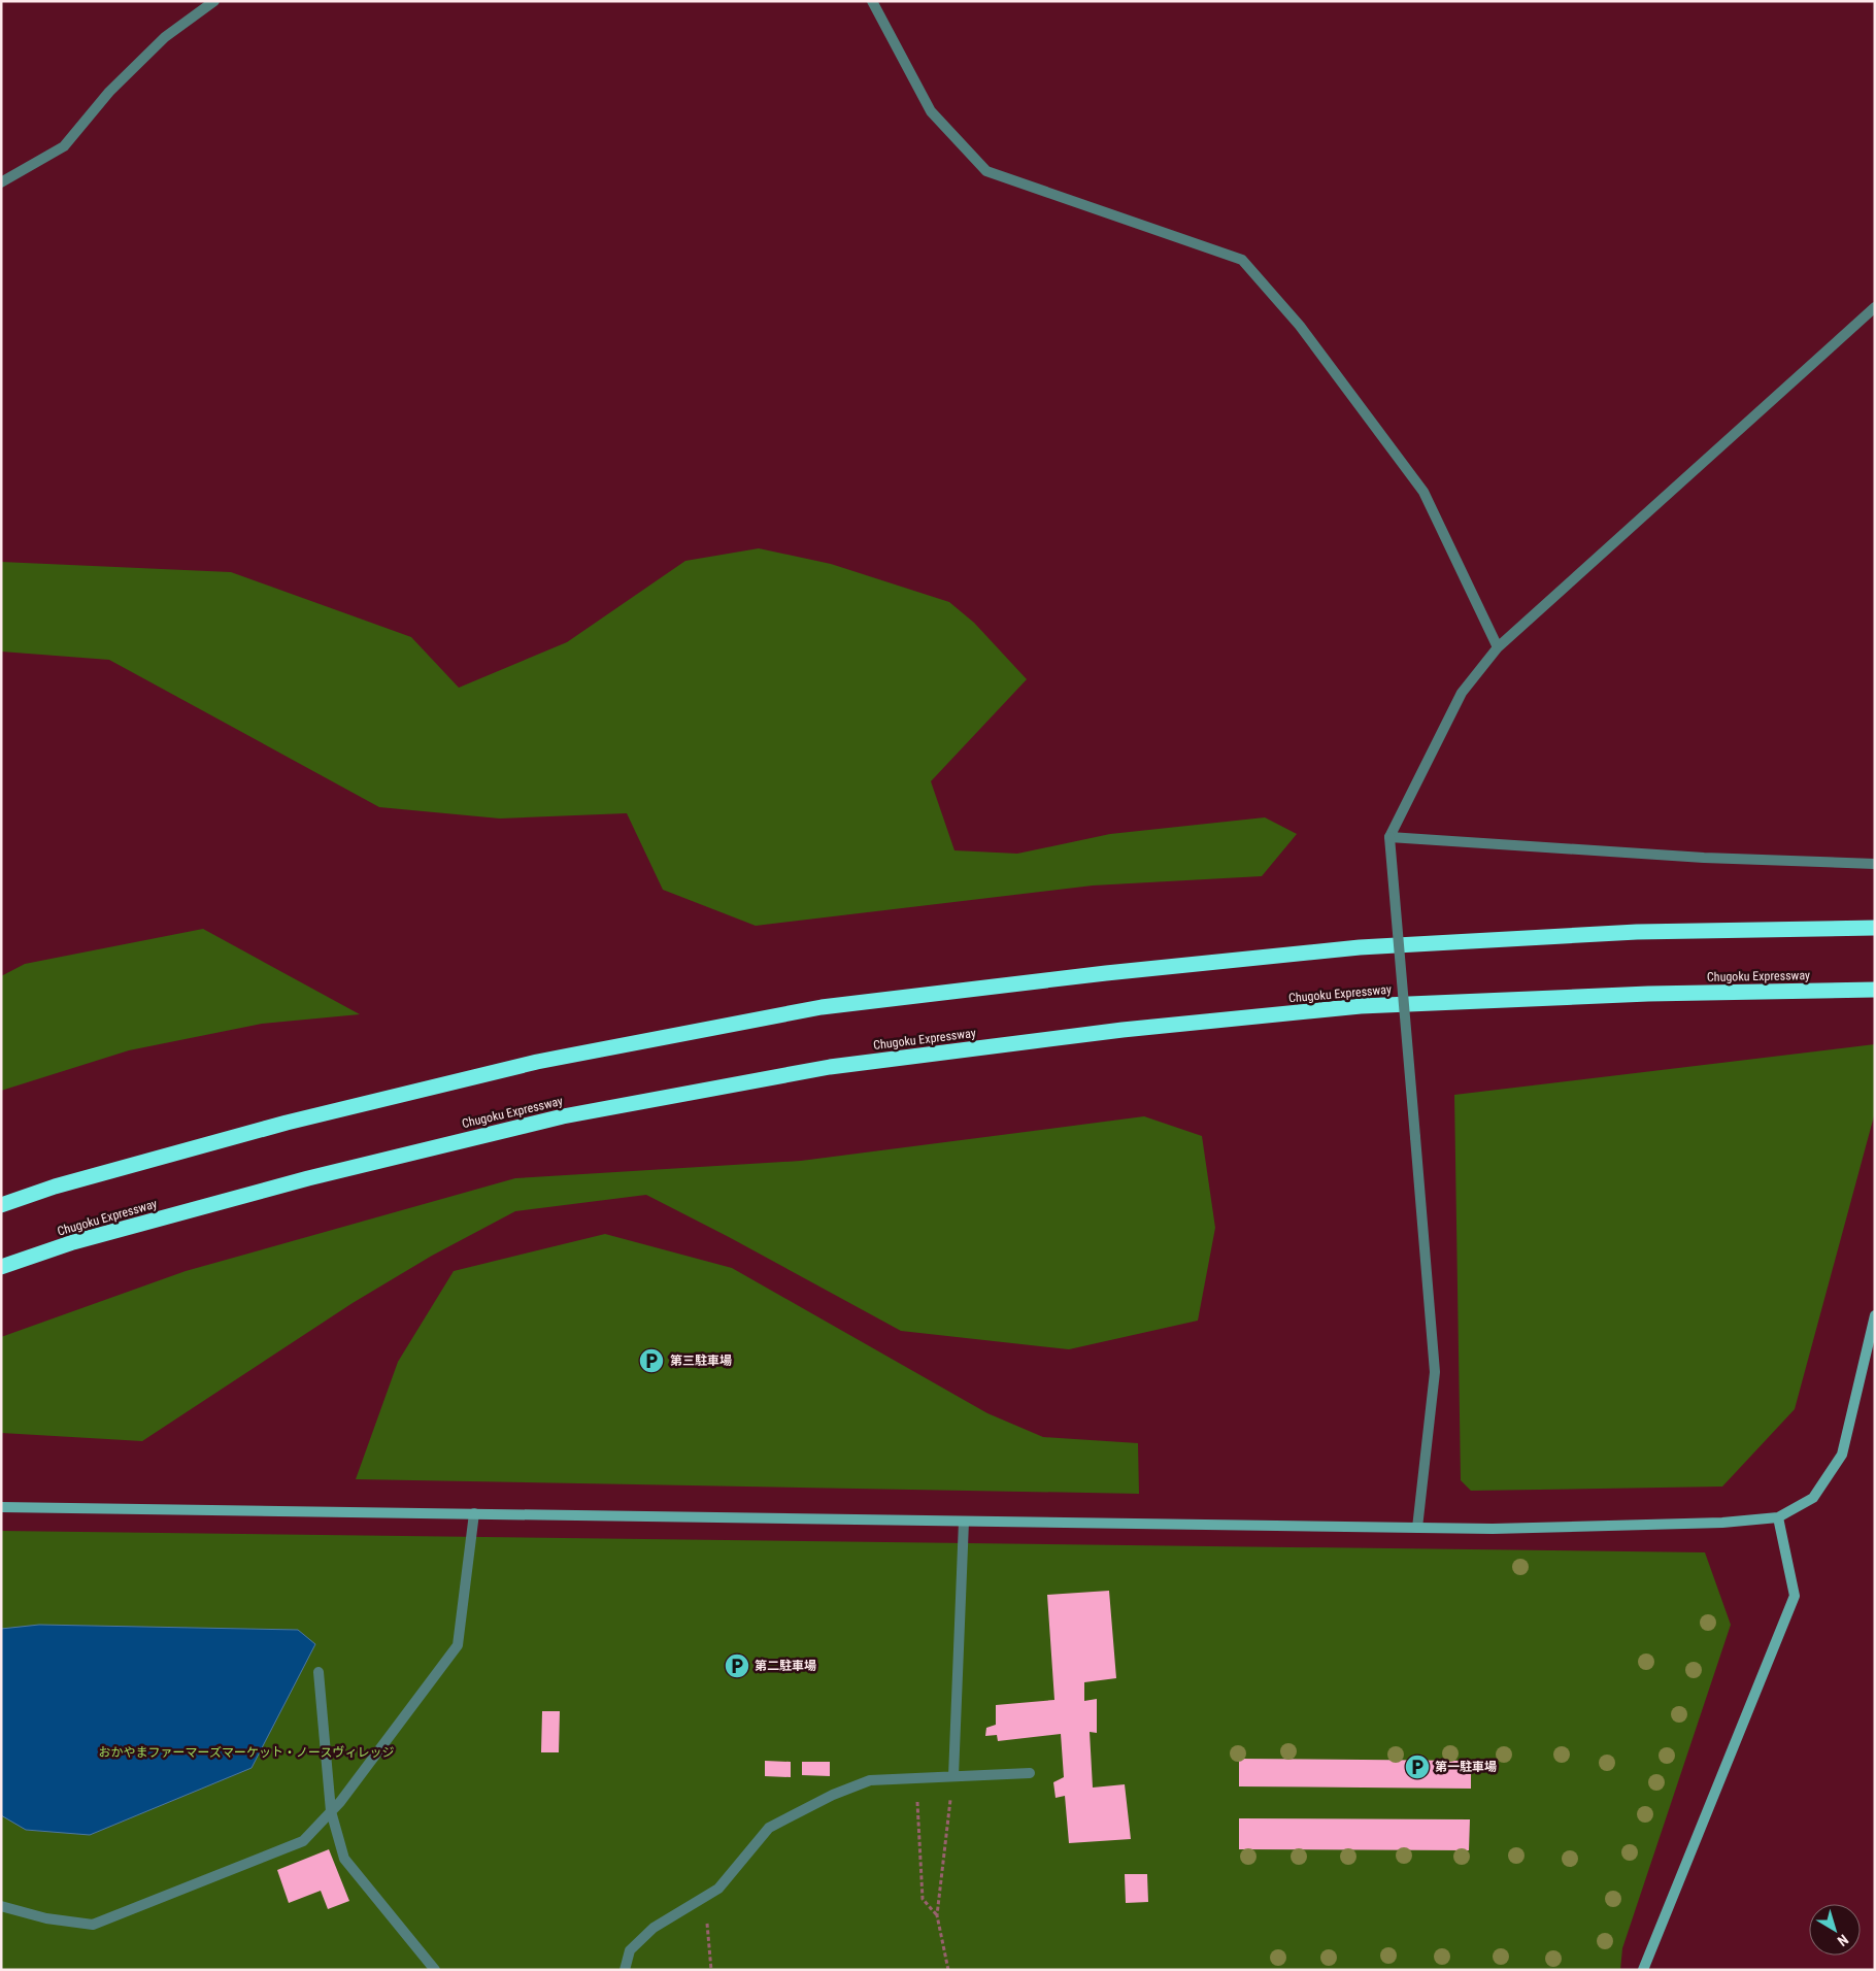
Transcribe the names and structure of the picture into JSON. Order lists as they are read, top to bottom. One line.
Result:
{"streets":{"highway":["Chugoku Expressway"]},"parks":["おかやまファーマーズマーケット・ノースヴィレッジ"],"places":{"parking":["第三駐車場","第二駐車場","第一駐車場"]},"north":"bottom right"}
